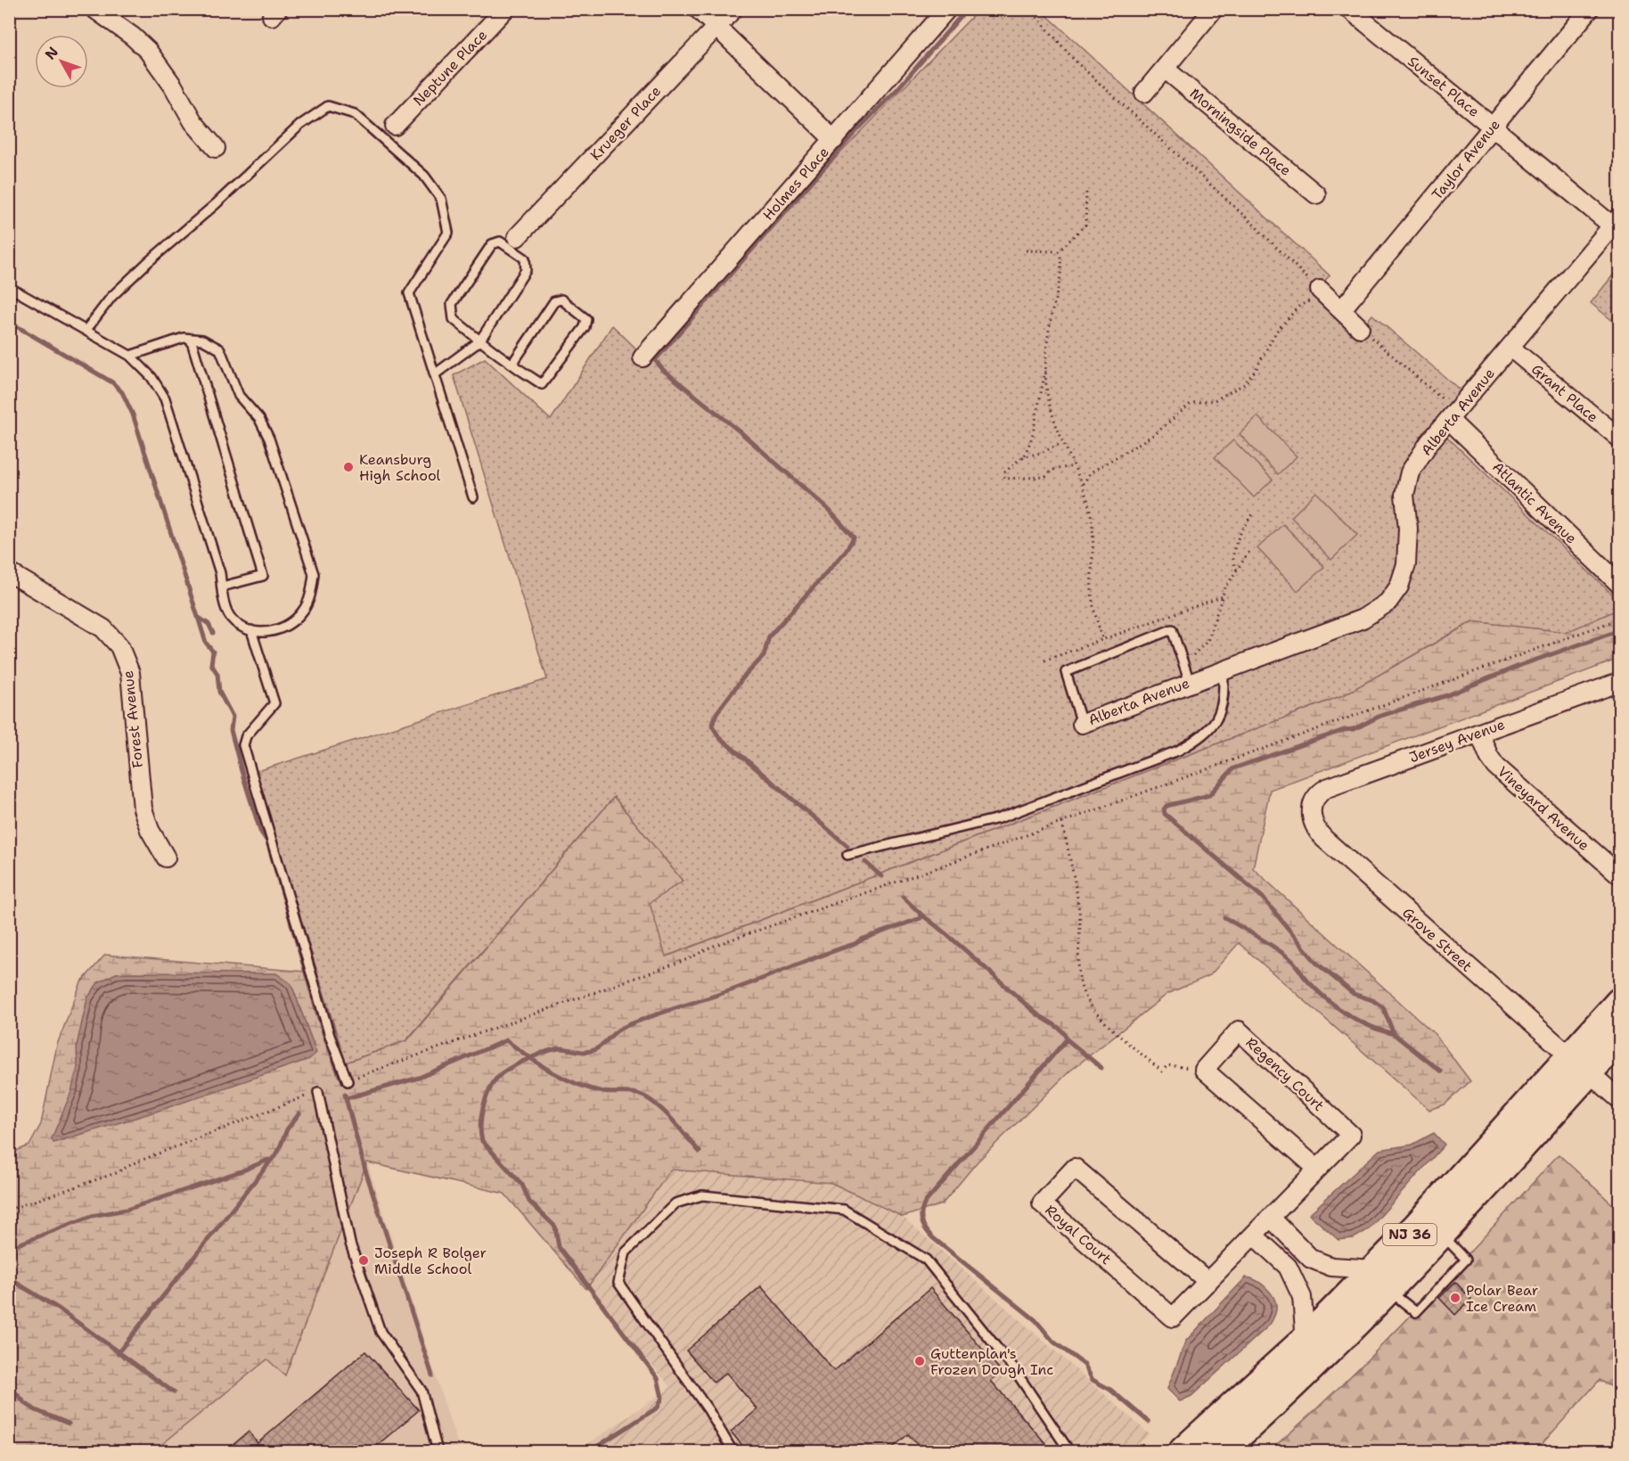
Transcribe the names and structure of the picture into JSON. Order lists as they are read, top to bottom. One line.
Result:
{"streets":{"highway":["NJ 36"],"street":["Neptune Place","Sunset Place","Krueger Place","Morningside Place","Taylor Avenue","Holmes Place","Grant Place","Alberta Avenue","Atlantic Avenue","Forest Avenue","Jersey Avenue","Vineyard Avenue","Grove Street","Regency Court","Royal Court"]},"crossings":[["Sunset Place","Taylor Avenue"],["Sunset Place","Alberta Avenue"],["Grant Place","Alberta Avenue"],["Alberta Avenue","Atlantic Avenue"],["Jersey Avenue","Vineyard Avenue"],["Jersey Avenue","Grove Street"],["Grove Street","NJ 36"],["Regency Court","Royal Court"]],"places":["Keansburg High School","Joseph R Bolger Middle School","Polar Bear Ice Cream","Guttenplan's Frozen Dough Inc"],"north":"top left"}
